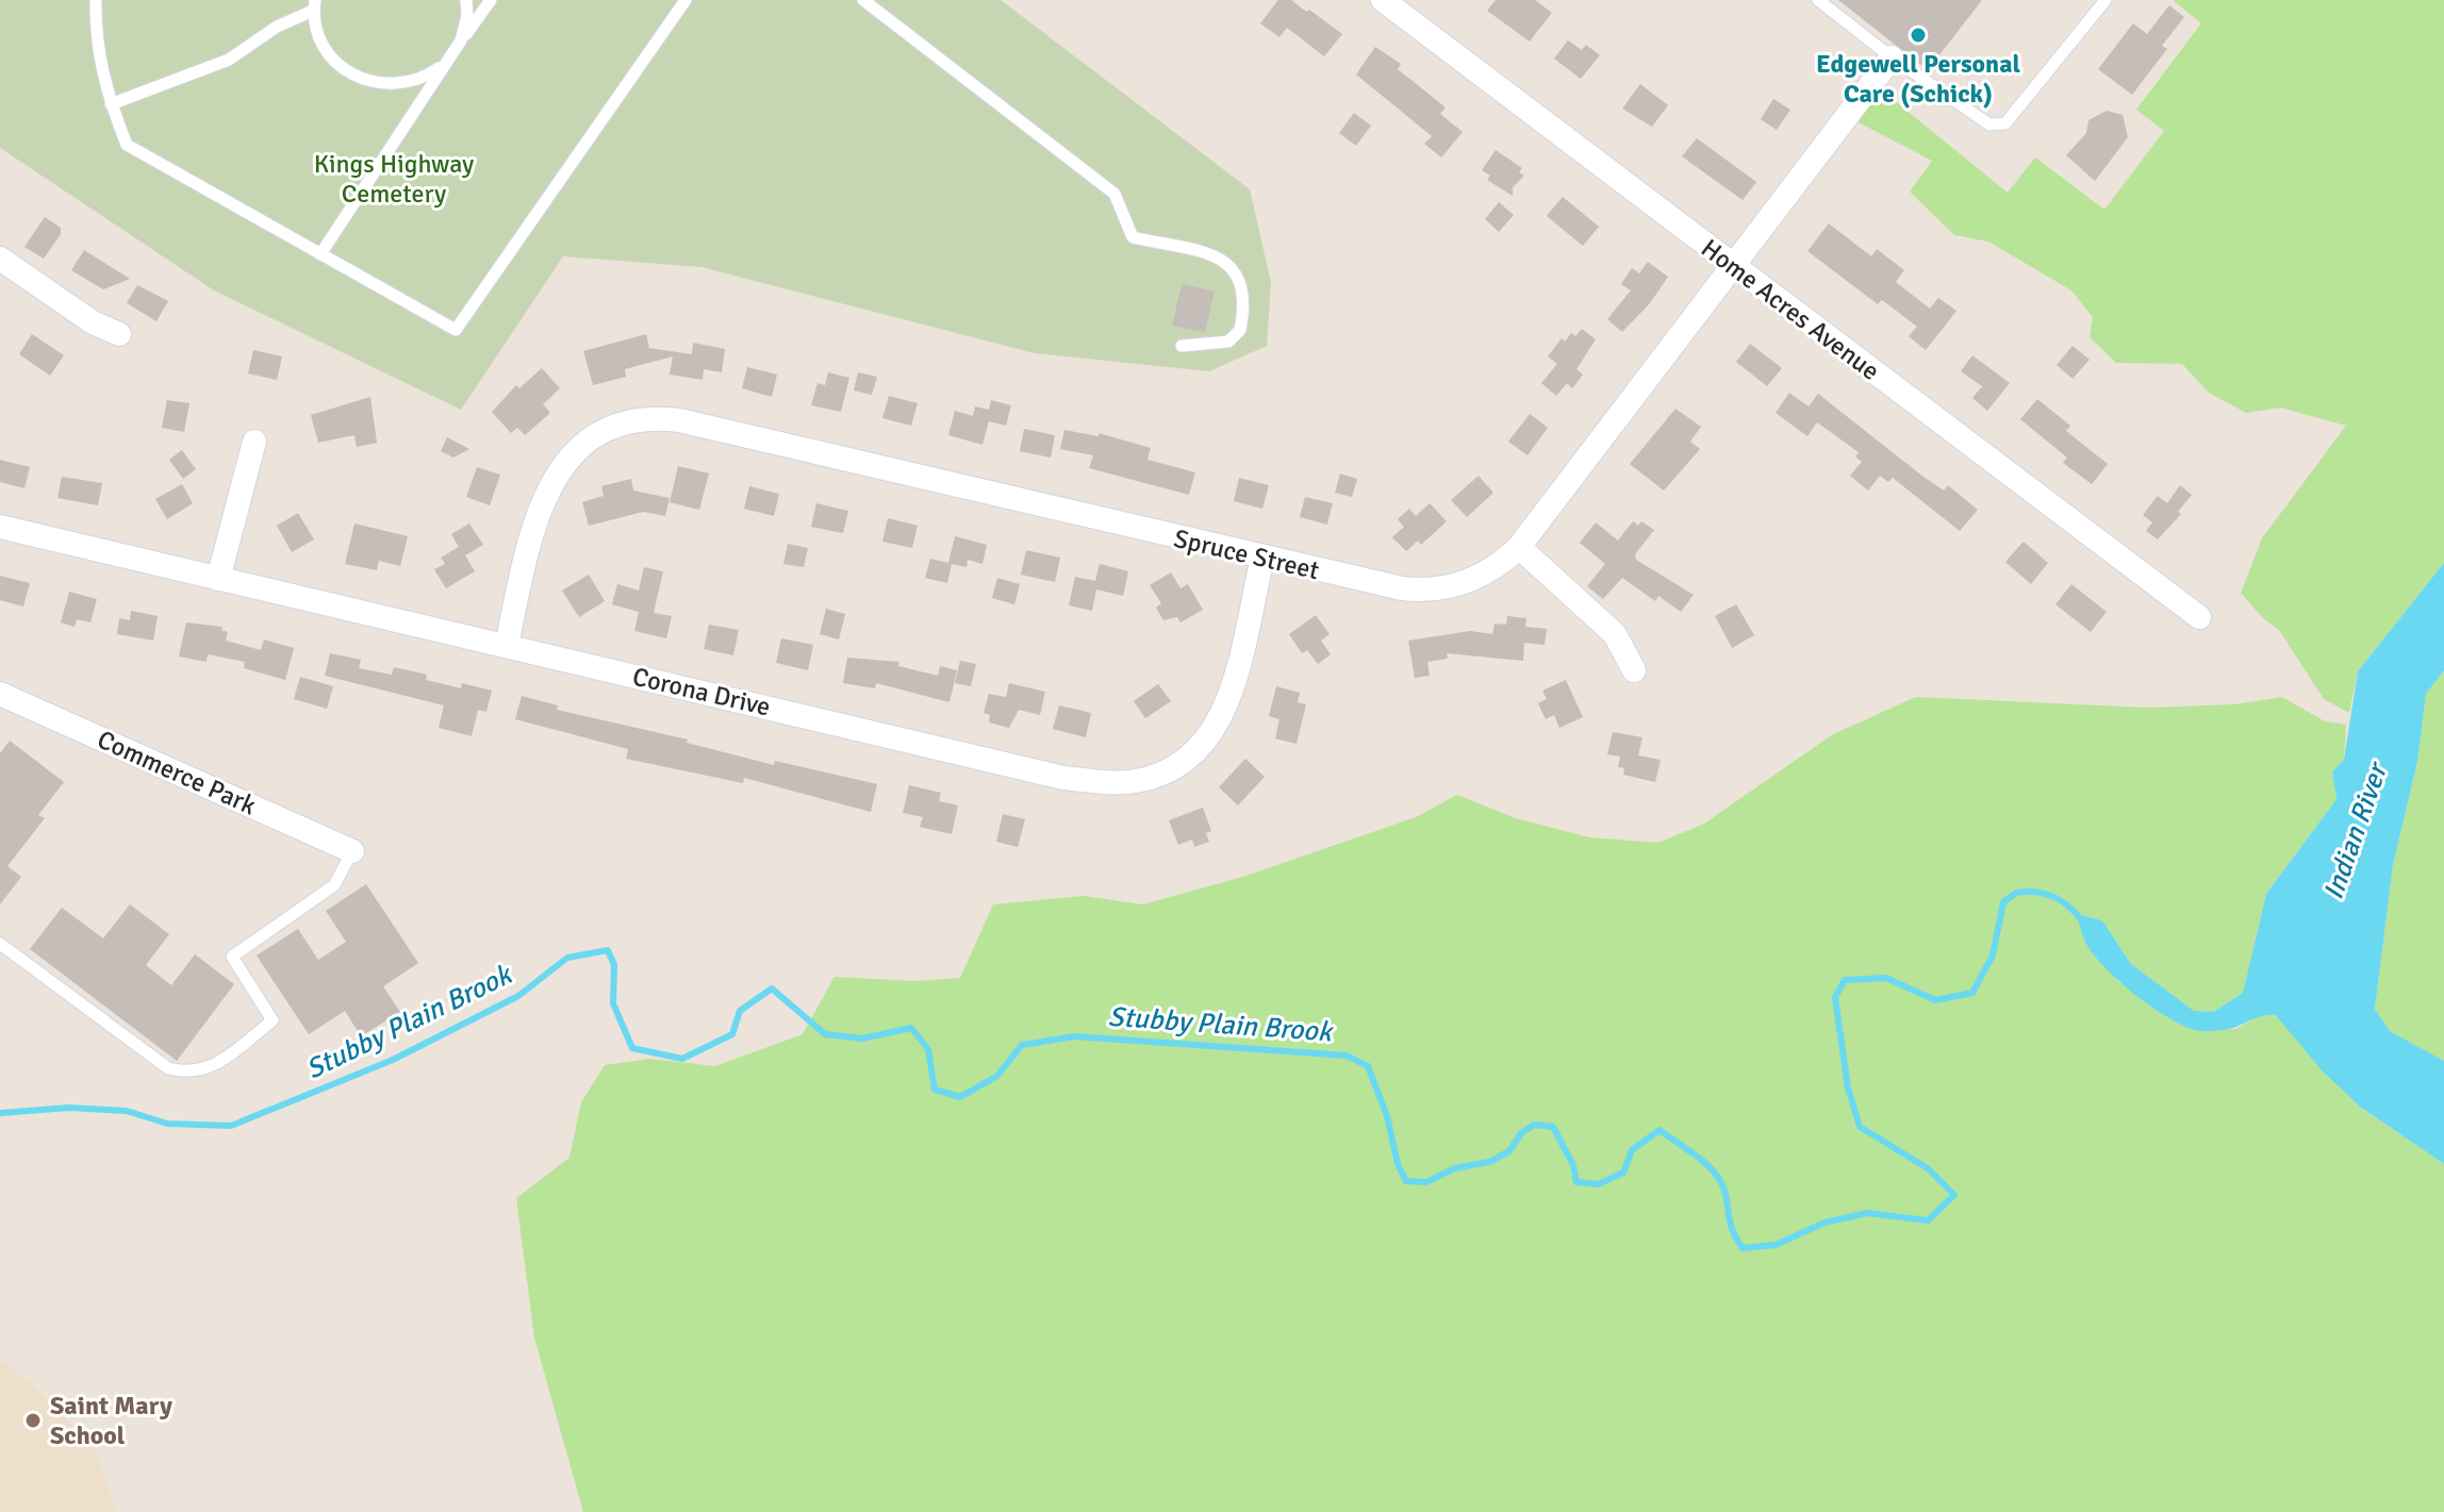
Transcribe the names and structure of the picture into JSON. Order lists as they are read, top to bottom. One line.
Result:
{"streets":{"street":["Home Acres Avenue","Spruce Street","Corona Drive","Commerce Park"]},"crossings":[["Home Acres Avenue","Spruce Street"],["Spruce Street","Corona Drive"]],"water":["Indian River","Stubby Plain Brook"],"parks":["Kings Highway Cemetery"],"places":["Edgewell Personal Care (Schick)","Saint Mary School"]}
